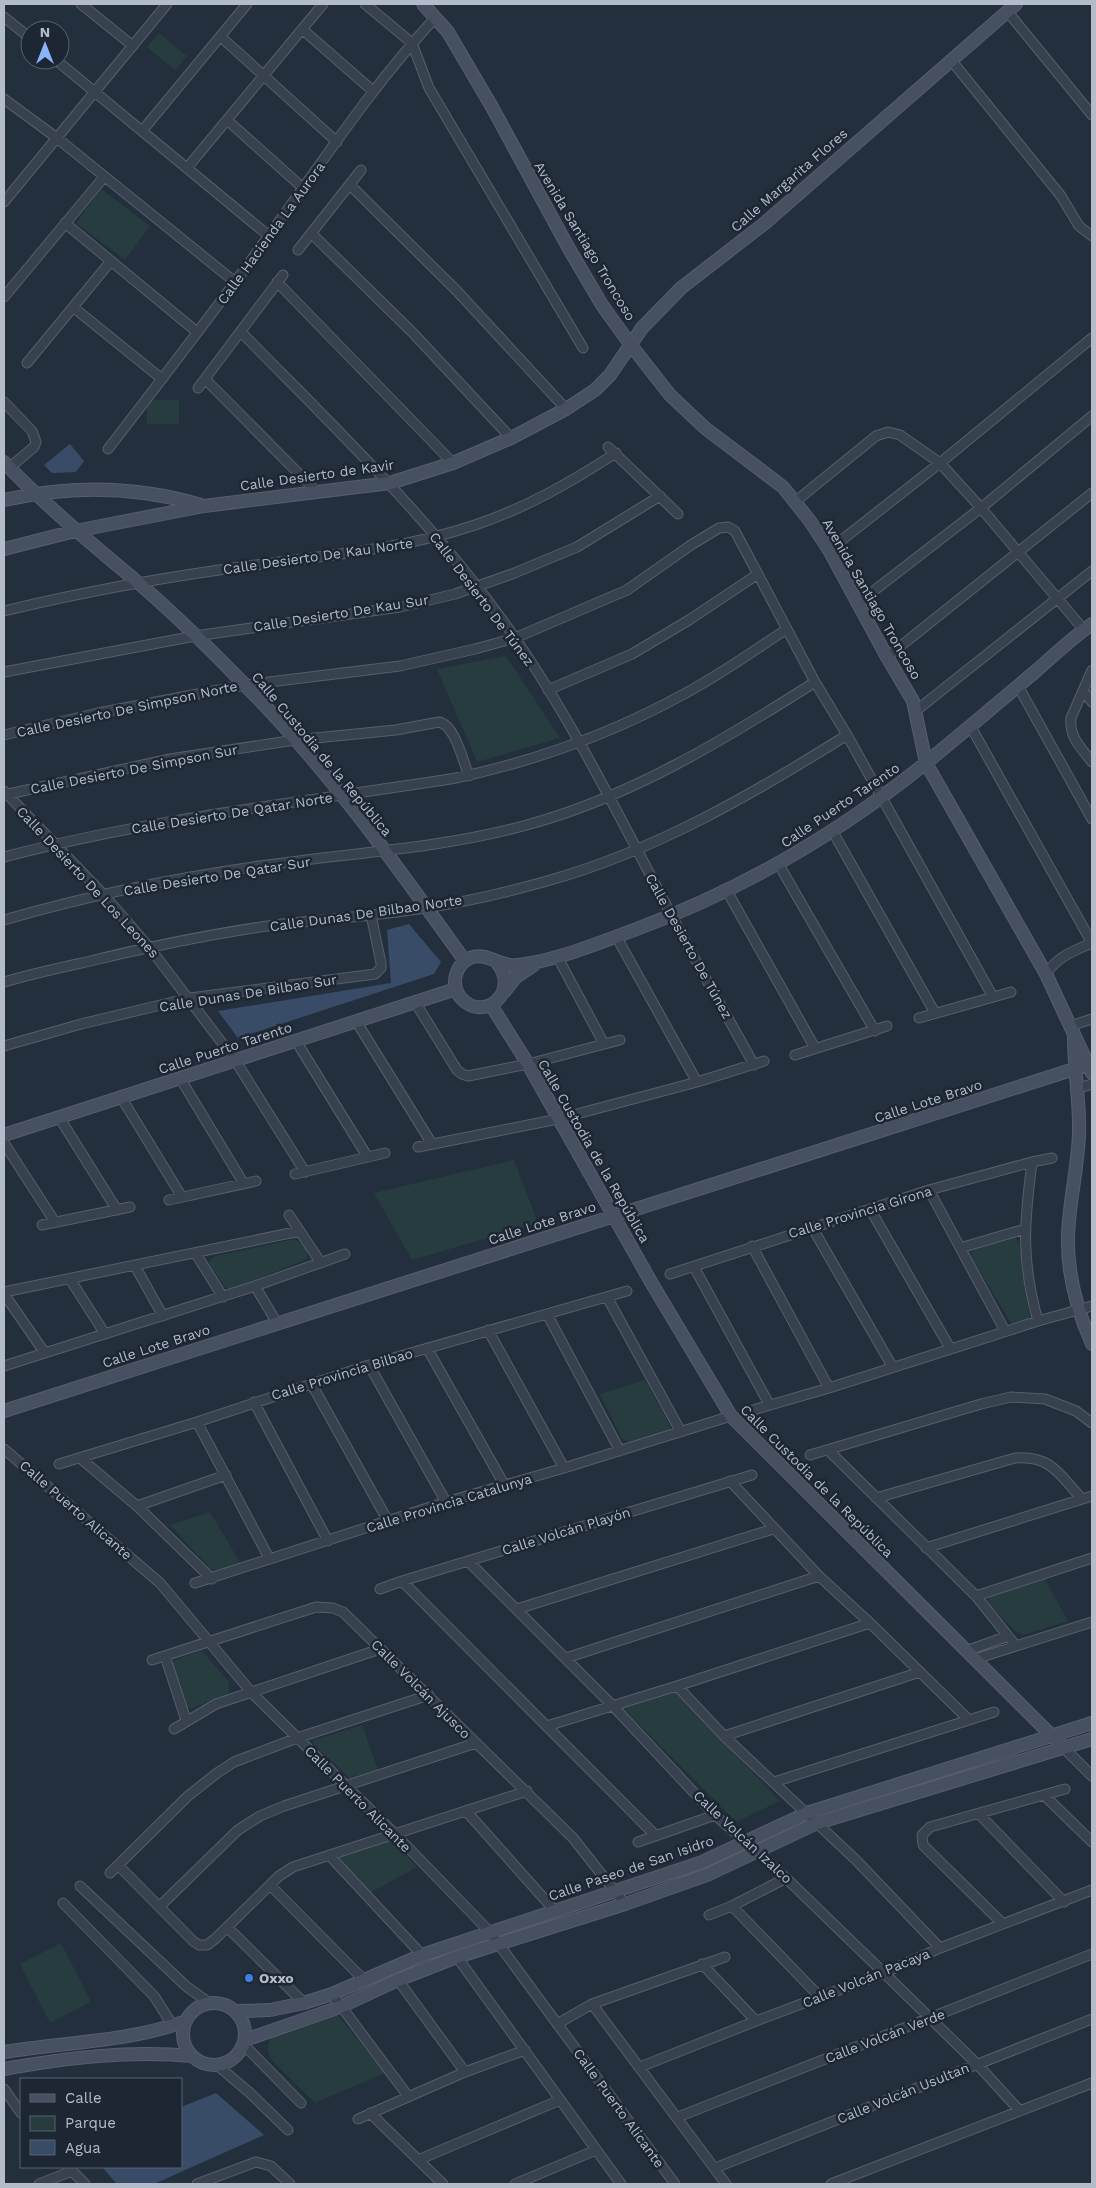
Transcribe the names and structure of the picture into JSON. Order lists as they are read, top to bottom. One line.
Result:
{"streets":{"main road":["Calle Margarita Flores","Avenida Santiago Troncoso","Calle Desierto de Kavir","Calle Custodia de la República","Calle Puerto Tarento","Calle Lote Bravo","Calle Paseo de San Isidro"],"street":["Calle Hacienda La Aurora","Calle Desierto De Kau Norte","Calle Desierto De Túnez","Calle Desierto De Kau Sur","Calle Desierto De Simpson Norte","Calle Desierto De Simpson Sur","Calle Desierto De Qatar Norte","Calle Desierto De Qatar Sur","Calle Desierto De Los Leones","Calle Dunas De Bilbao Norte","Calle Dunas De Bilbao Sur","Calle Provincia Girona","Calle Provincia Bilbao","Calle Provincia Catalunya","Calle Puerto Alicante","Calle Volcán Playón","Calle Volcán Ajusco","Calle Volcán Izalco","Calle Volcán Pacaya","Calle Volcán Verde","Calle Volcán Usultan"]},"crossings":[["Calle Margarita Flores","Avenida Santiago Troncoso"],["Calle Margarita Flores","Calle Desierto de Kavir"],["Calle Hacienda La Aurora","Avenida Santiago Troncoso"],["Avenida Santiago Troncoso","Calle Puerto Tarento"],["Avenida Santiago Troncoso","Calle Lote Bravo"],["Calle Desierto de Kavir","Calle Desierto De Túnez"],["Calle Desierto de Kavir","Calle Custodia de la República"],["Calle Desierto De Kau Norte","Calle Desierto De Túnez"],["Calle Desierto De Kau Norte","Calle Desierto De Kau Sur"],["Calle Desierto De Kau Norte","Calle Custodia de la República"],["Calle Desierto De Túnez","Calle Desierto De Kau Sur"],["Calle Desierto De Túnez","Calle Desierto De Simpson Norte"],["Calle Desierto De Túnez","Calle Puerto Tarento"],["Calle Desierto De Túnez","Calle Desierto De Qatar Norte"],["Calle Desierto De Túnez","Calle Desierto De Qatar Sur"],["Calle Desierto De Túnez","Calle Dunas De Bilbao Norte"],["Calle Desierto De Kau Sur","Calle Custodia de la República"],["Calle Desierto De Simpson Norte","Calle Custodia de la República"],["Calle Custodia de la República","Calle Desierto De Simpson Sur"],["Calle Custodia de la República","Calle Puerto Tarento"],["Calle Custodia de la República","Calle Desierto De Qatar Norte"],["Calle Custodia de la República","Calle Desierto De Qatar Sur"],["Calle Custodia de la República","Calle Dunas De Bilbao Norte"],["Calle Custodia de la República","Calle Lote Bravo"],["Calle Custodia de la República","Calle Provincia Catalunya"],["Calle Custodia de la República","Calle Paseo de San Isidro"],["Calle Desierto De Simpson Sur","Calle Desierto De Qatar Norte"],["Calle Desierto De Simpson Sur","Calle Desierto De Los Leones"],["Calle Puerto Tarento","Calle Desierto De Los Leones"],["Calle Desierto De Qatar Norte","Calle Desierto De Los Leones"],["Calle Desierto De Qatar Sur","Calle Desierto De Los Leones"],["Calle Desierto De Los Leones","Calle Dunas De Bilbao Norte"],["Calle Desierto De Los Leones","Calle Dunas De Bilbao Sur"],["Calle Dunas De Bilbao Norte","Calle Dunas De Bilbao Sur"],["Calle Puerto Alicante","Calle Volcán Ajusco"],["Calle Puerto Alicante","Calle Paseo de San Isidro"],["Calle Volcán Playón","Calle Volcán Izalco"],["Calle Volcán Ajusco","Calle Paseo de San Isidro"],["Calle Volcán Izalco","Calle Paseo de San Isidro"],["Calle Volcán Izalco","Calle Volcán Pacaya"],["Calle Volcán Izalco","Calle Volcán Verde"],["Calle Volcán Izalco","Calle Volcán Usultan"]],"places":["Oxxo"],"legend":["Calle","Parque","Agua"],"north":"top"}
